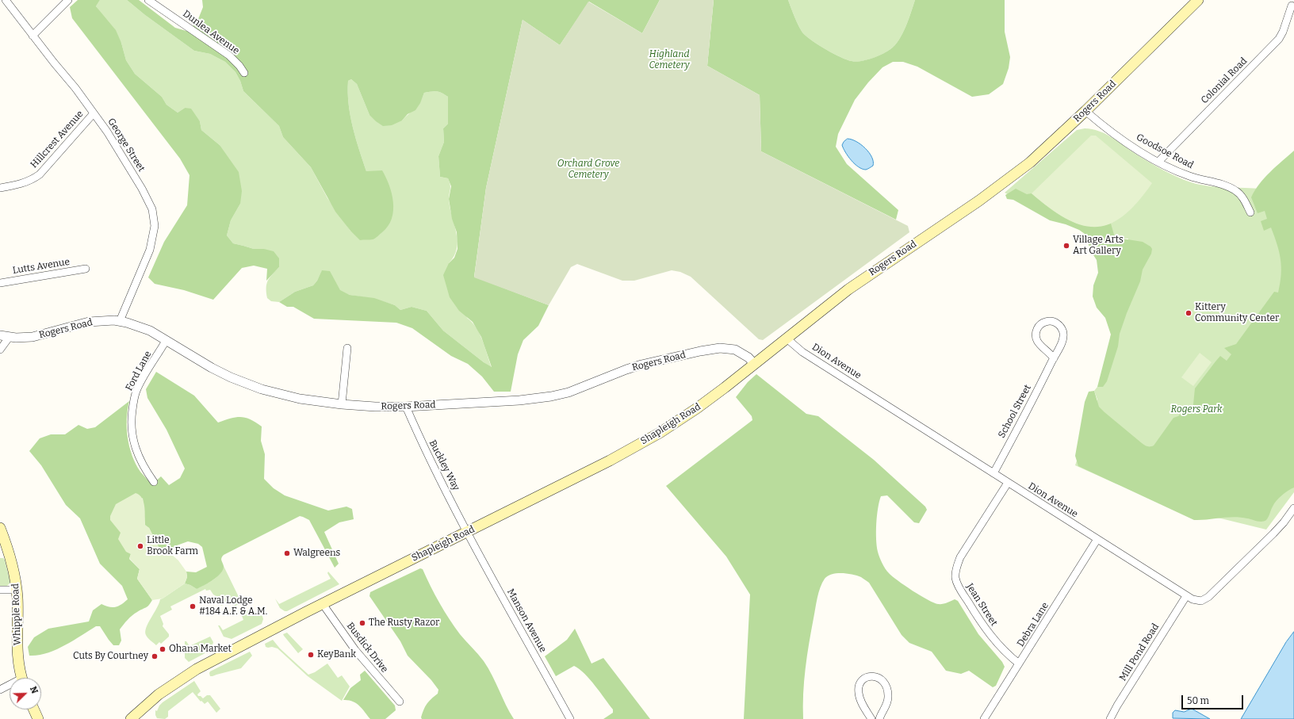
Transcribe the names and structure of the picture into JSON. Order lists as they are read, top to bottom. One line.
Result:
{"streets":{"main road":["Rogers Road","Shapleigh Road","Whipple Road"],"street":["Dunlea Avenue","Colonial Road","Hillcrest Avenue","George Street","Goodsoe Road","Lutts Avenue","Dion Avenue","Ford Lane","School Street","Buckley Way","Jean Street","Manson Avenue","Debra Lane","Busdick Drive","Mill Pond Road"]},"crossings":[["Colonial Road","Goodsoe Road"],["Rogers Road","George Street"],["Rogers Road","Goodsoe Road"],["Rogers Road","Dion Avenue"],["Rogers Road","Ford Lane"],["Rogers Road","Shapleigh Road"],["Rogers Road","Buckley Way"],["Hillcrest Avenue","George Street"],["Dion Avenue","School Street"],["Dion Avenue","Jean Street"],["Dion Avenue","Debra Lane"],["Dion Avenue","Mill Pond Road"],["Shapleigh Road","Buckley Way"],["Shapleigh Road","Manson Avenue"],["Shapleigh Road","Busdick Drive"],["Buckley Way","Manson Avenue"],["Jean Street","Debra Lane"]],"parks":["Highland Cemetery","Orchard Grove Cemetery","Rogers Park"],"places":["Village Arts Art Gallery","Kittery Community Center","Little Brook Farm","Walgreens","Naval Lodge #184 A.F. & A.M.","The Rusty Razor","Ohana Market","KeyBank","Cuts By Courtney"],"scale_bar":"50 m","north":"top right"}
